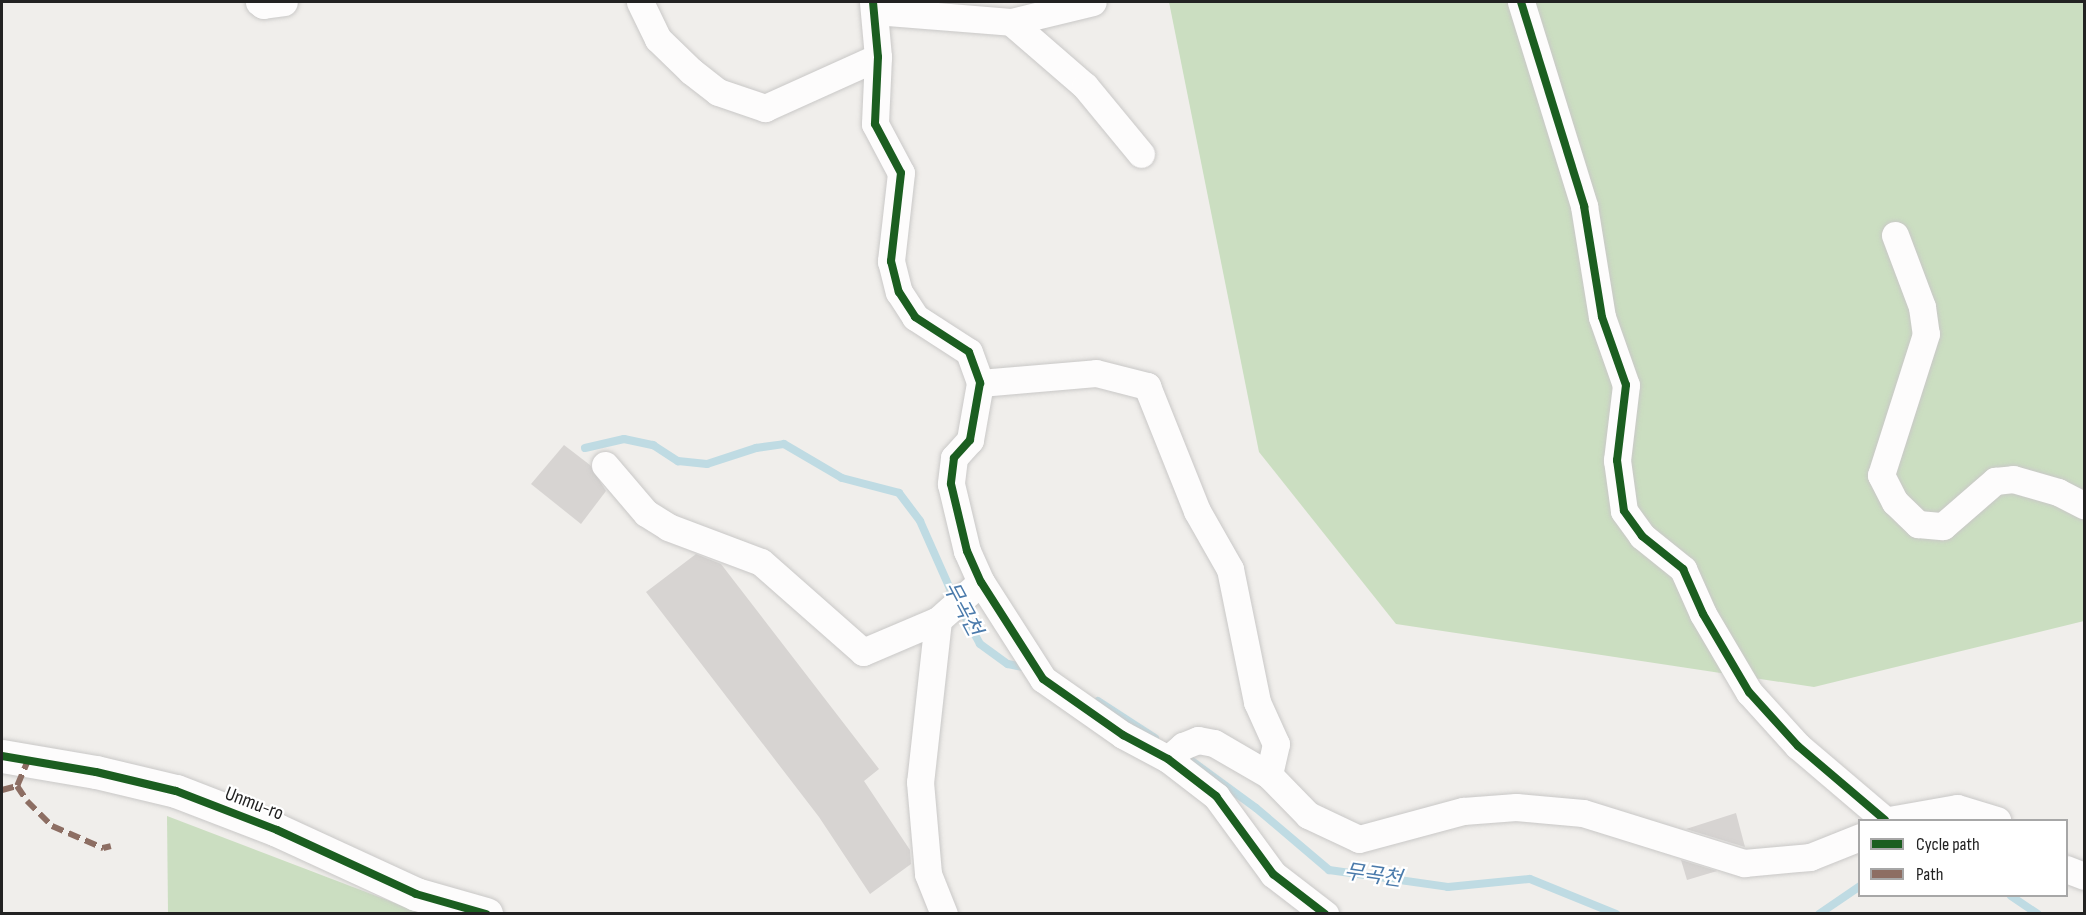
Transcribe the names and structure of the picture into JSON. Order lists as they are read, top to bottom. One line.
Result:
{"streets":{"street":["Unmu-ro"]},"water":["무곡천"],"legend":["Cycle path","Path"]}
